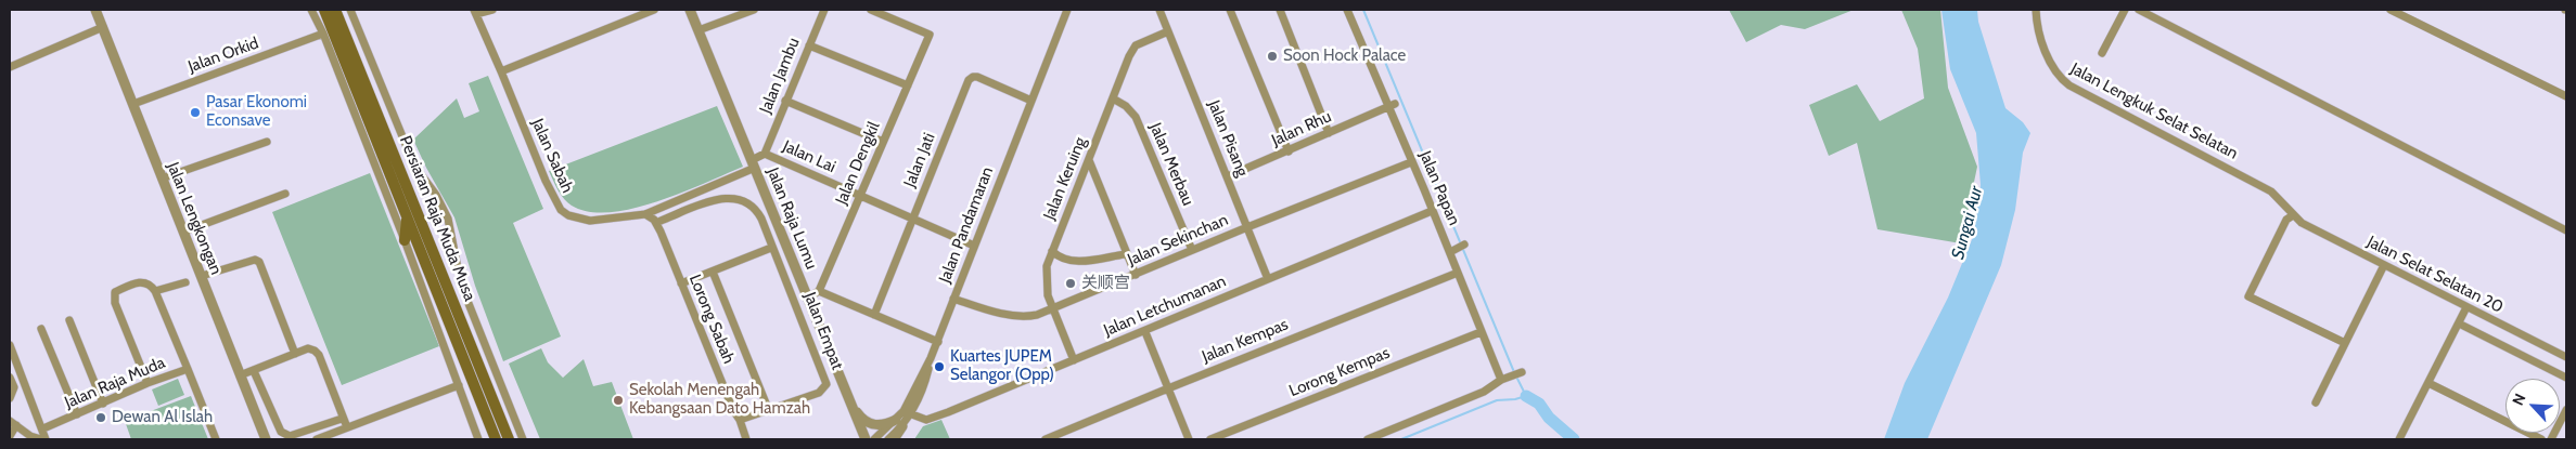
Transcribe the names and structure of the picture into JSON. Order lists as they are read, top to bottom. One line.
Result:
{"streets":{"main road":["Persiaran Raja Muda Musa"],"street":["Jalan Orkid","Jalan Jambu","Jalan Lengkuk Selat Selatan","Jalan Rhu","Jalan Pisang","Jalan Sabah","Jalan Lai","Jalan Jati","Jalan Dengkil","Jalan Merbau","Jalan Keruing","Jalan Papan","Jalan Lengkongan","Jalan Raja Lumu","Jalan Pandamaran","Jalan Sekinchan","Jalan Selat Selatan 20","Jalan Letchumanan","Lorong Sabah","Jalan Empat","Jalan Kempas","Lorong Kempas","Jalan Raja Muda"]},"crossings":[["Jalan Orkid","Jalan Lengkongan"],["Jalan Jambu","Jalan Lai"],["Jalan Lengkuk Selat Selatan","Jalan Selat Selatan 20"],["Jalan Rhu","Jalan Pisang"],["Jalan Rhu","Jalan Papan"],["Jalan Pisang","Jalan Keruing"],["Jalan Pisang","Jalan Sekinchan"],["Jalan Pisang","Jalan Letchumanan"],["Jalan Sabah","Jalan Lai"],["Jalan Sabah","Jalan Raja Lumu"],["Jalan Sabah","Lorong Sabah"],["Jalan Lai","Jalan Jati"],["Jalan Lai","Jalan Dengkil"],["Jalan Lai","Jalan Raja Lumu"],["Jalan Lai","Jalan Pandamaran"],["Jalan Jati","Jalan Pandamaran"],["Jalan Merbau","Jalan Keruing"],["Jalan Merbau","Jalan Sekinchan"],["Jalan Keruing","Jalan Sekinchan"],["Jalan Keruing","Jalan Letchumanan"],["Jalan Papan","Jalan Sekinchan"],["Jalan Papan","Jalan Letchumanan"],["Jalan Papan","Jalan Kempas"],["Jalan Papan","Lorong Kempas"],["Jalan Pandamaran","Jalan Sekinchan"],["Jalan Pandamaran","Jalan Letchumanan"],["Lorong Sabah","Jalan Empat"]],"water":["Sungai Aur"],"places":["Soon Hock Palace","Pasar Ekonomi Econsave","关顺宫","Kuartes JUPEM Selangor (Opp)","Sekolah Menengah Kebangsaan Dato Hamzah","Dewan Al Islah"],"north":"top left"}
